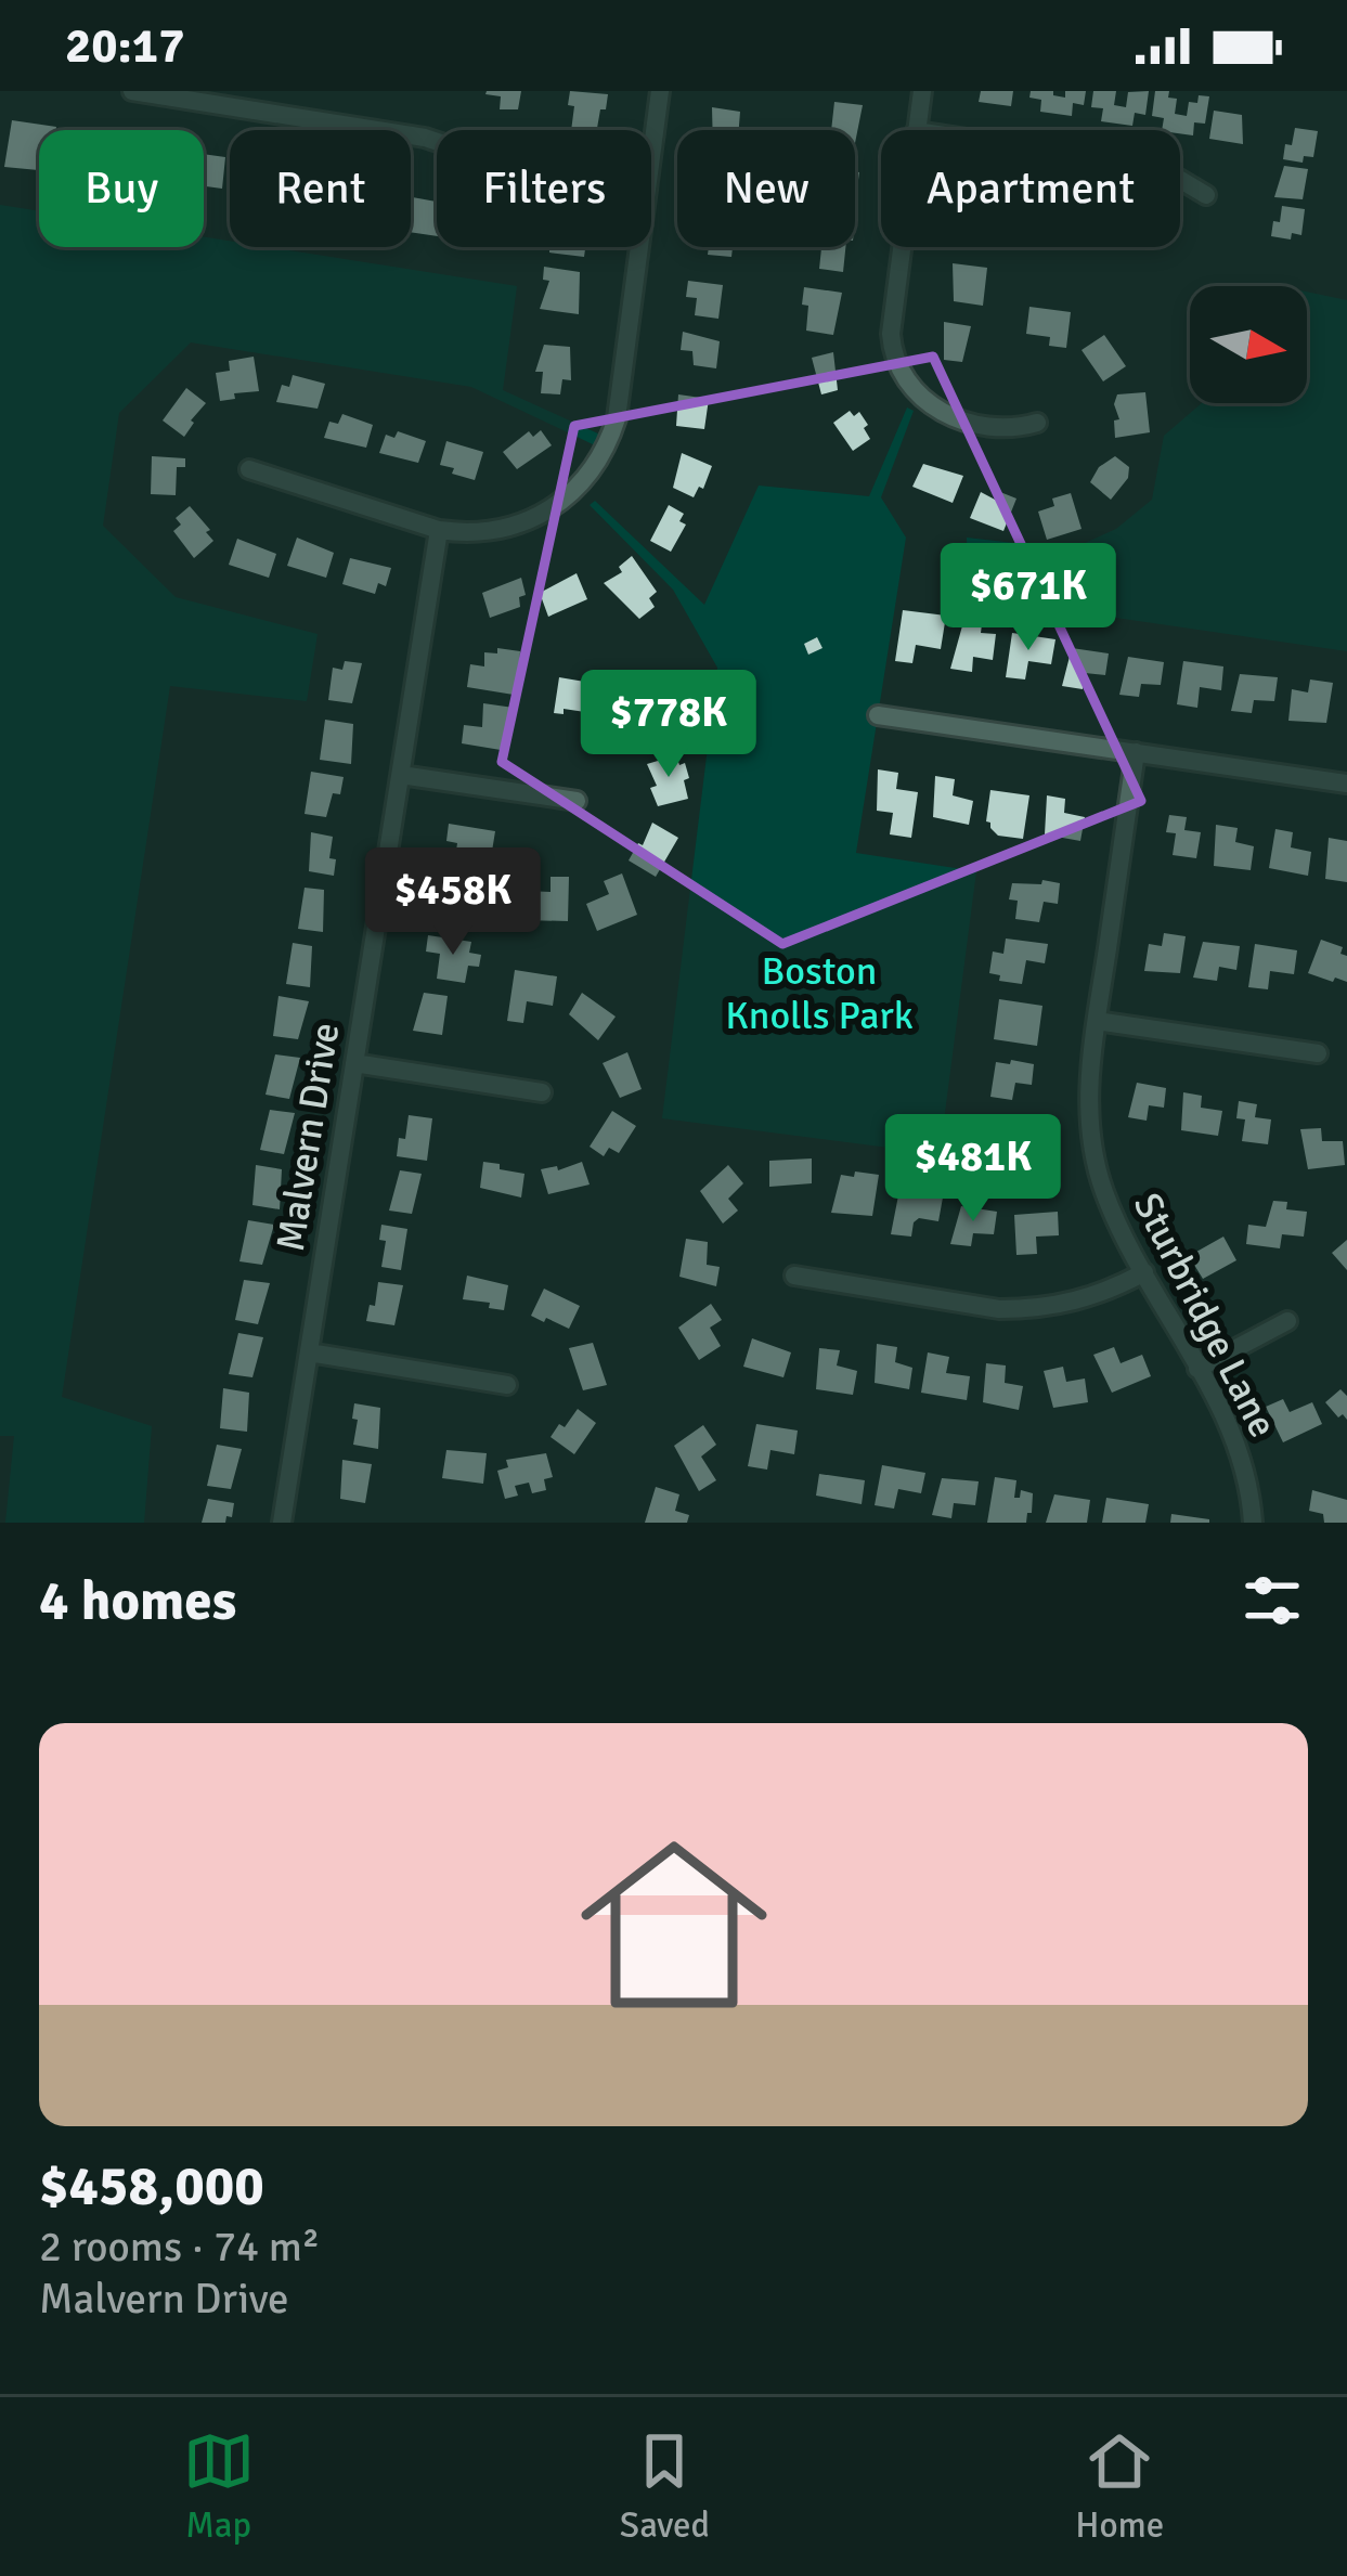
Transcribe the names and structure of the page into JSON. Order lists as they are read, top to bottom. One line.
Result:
{"streets":{"street":["Malvern Drive","Sturbridge Lane"]},"parks":["Boston Knolls Park"],"north":"right","page":{"status":"20:17","chip":["Buy","Rent","Filters","New","Apartment"],"price":["$671K","$778K","$458K","$481K"],"heading":"4 homes","list":[{"name":"$458,000","note":"2 rooms · 74 m² · Malvern Drive"}],"tabs":["Map","Saved","Home"]}}
